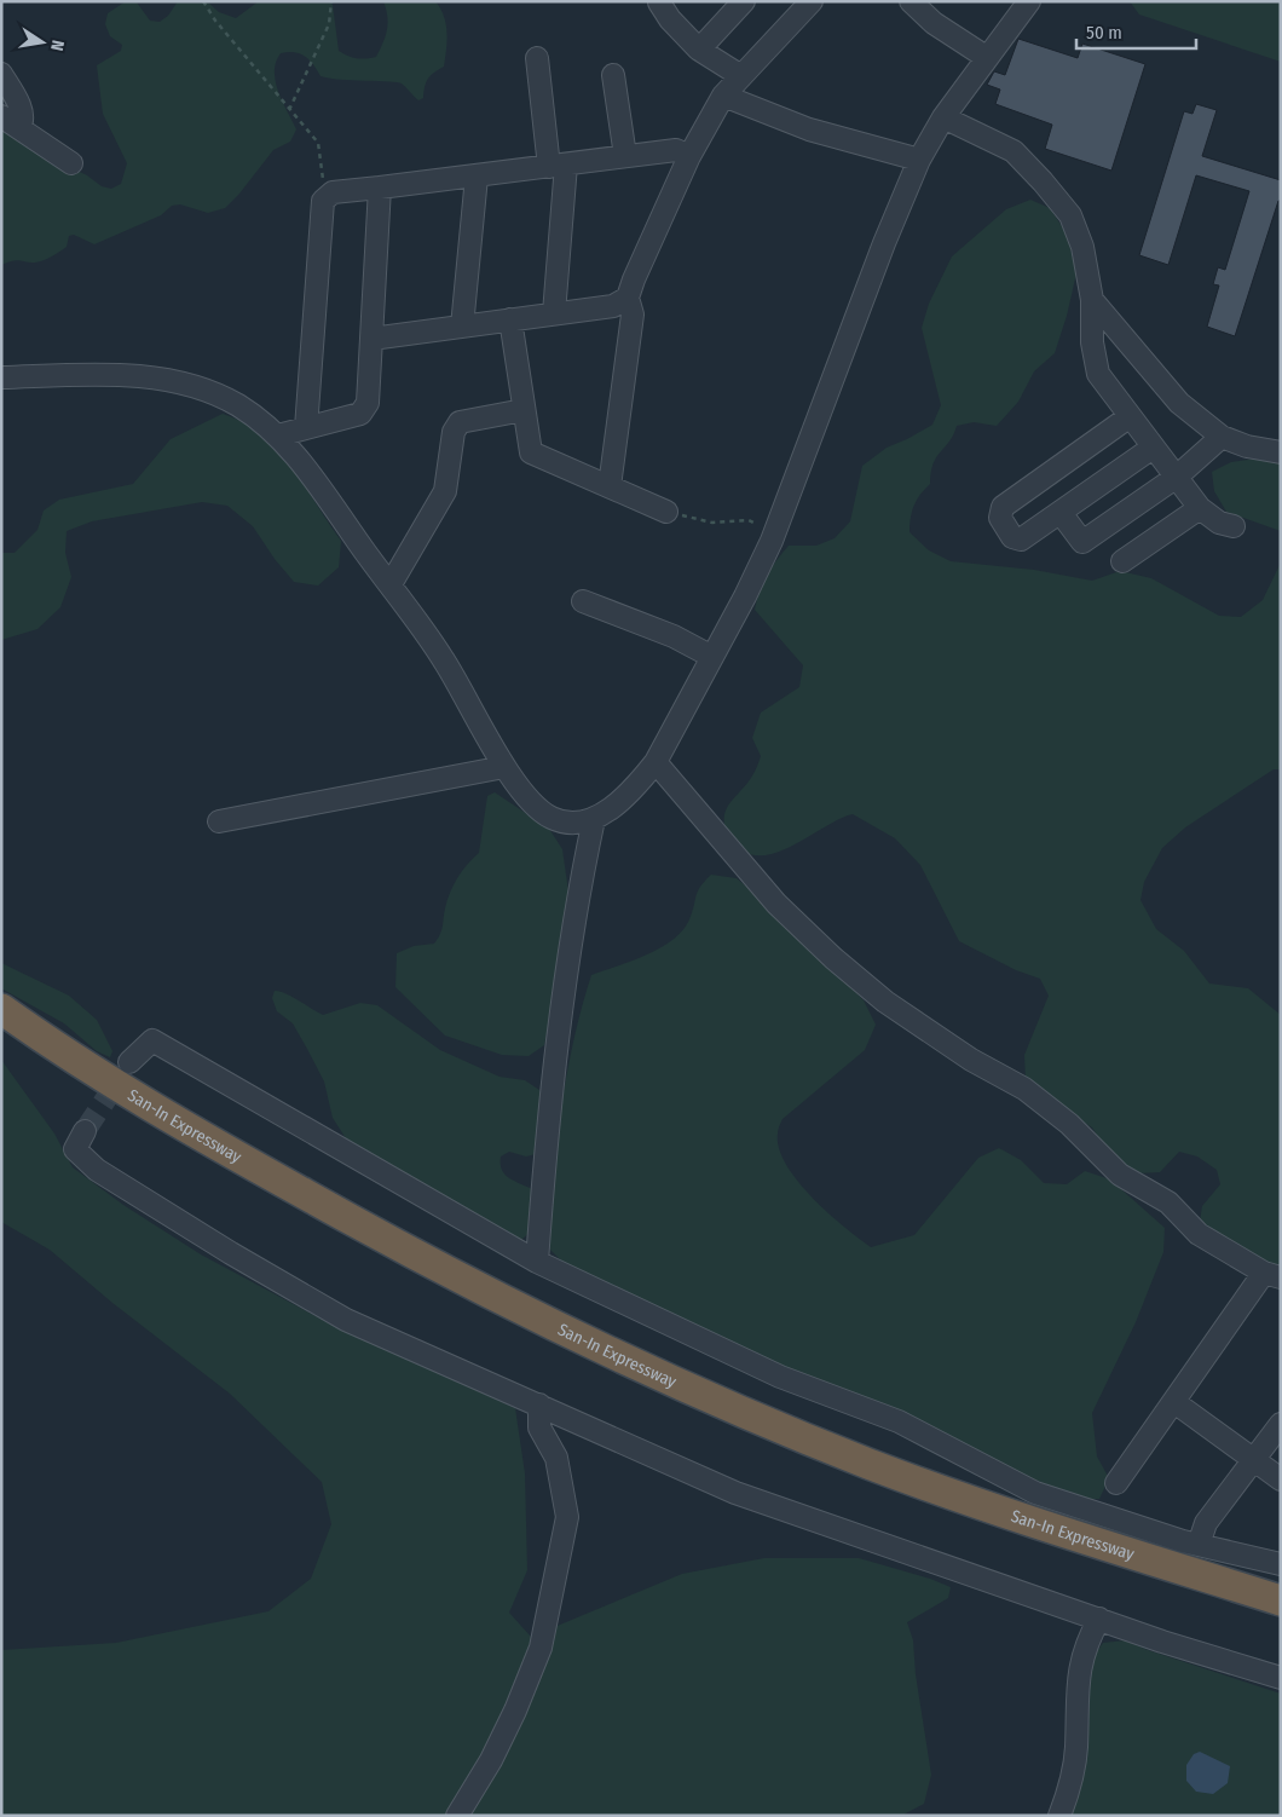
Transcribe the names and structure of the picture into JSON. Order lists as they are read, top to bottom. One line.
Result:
{"streets":{"highway":["San-In Expressway"]},"scale_bar":"50 m","north":"right"}
